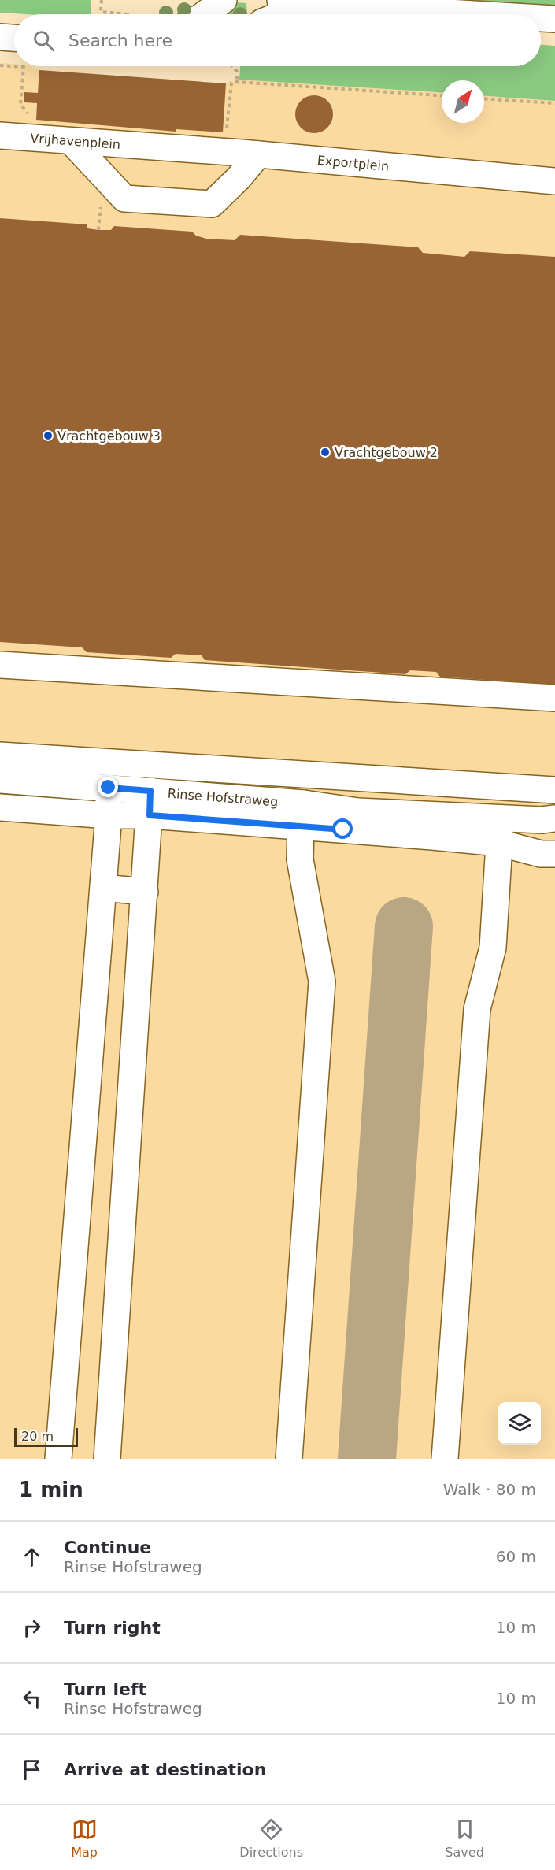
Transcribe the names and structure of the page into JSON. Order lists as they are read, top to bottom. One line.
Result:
{"streets":{"street":["Vrijhavenplein","Exportplein","Rinse Hofstraweg"]},"crossings":[["Vrijhavenplein","Exportplein"]],"places":["Vrachtgebouw 3","Vrachtgebouw 2"],"scale_bar":"20 m","north":"top right","page":{"search":"Search here","scale":"20 m","heading":["1 min","Walk · 80 m"],"list":[["Continue","Rinse Hofstraweg","60 m"],["Turn right","10 m"],["Turn left","Rinse Hofstraweg","10 m"],"Arrive at destination"],"nav":["Map","Directions","Saved"]}}
